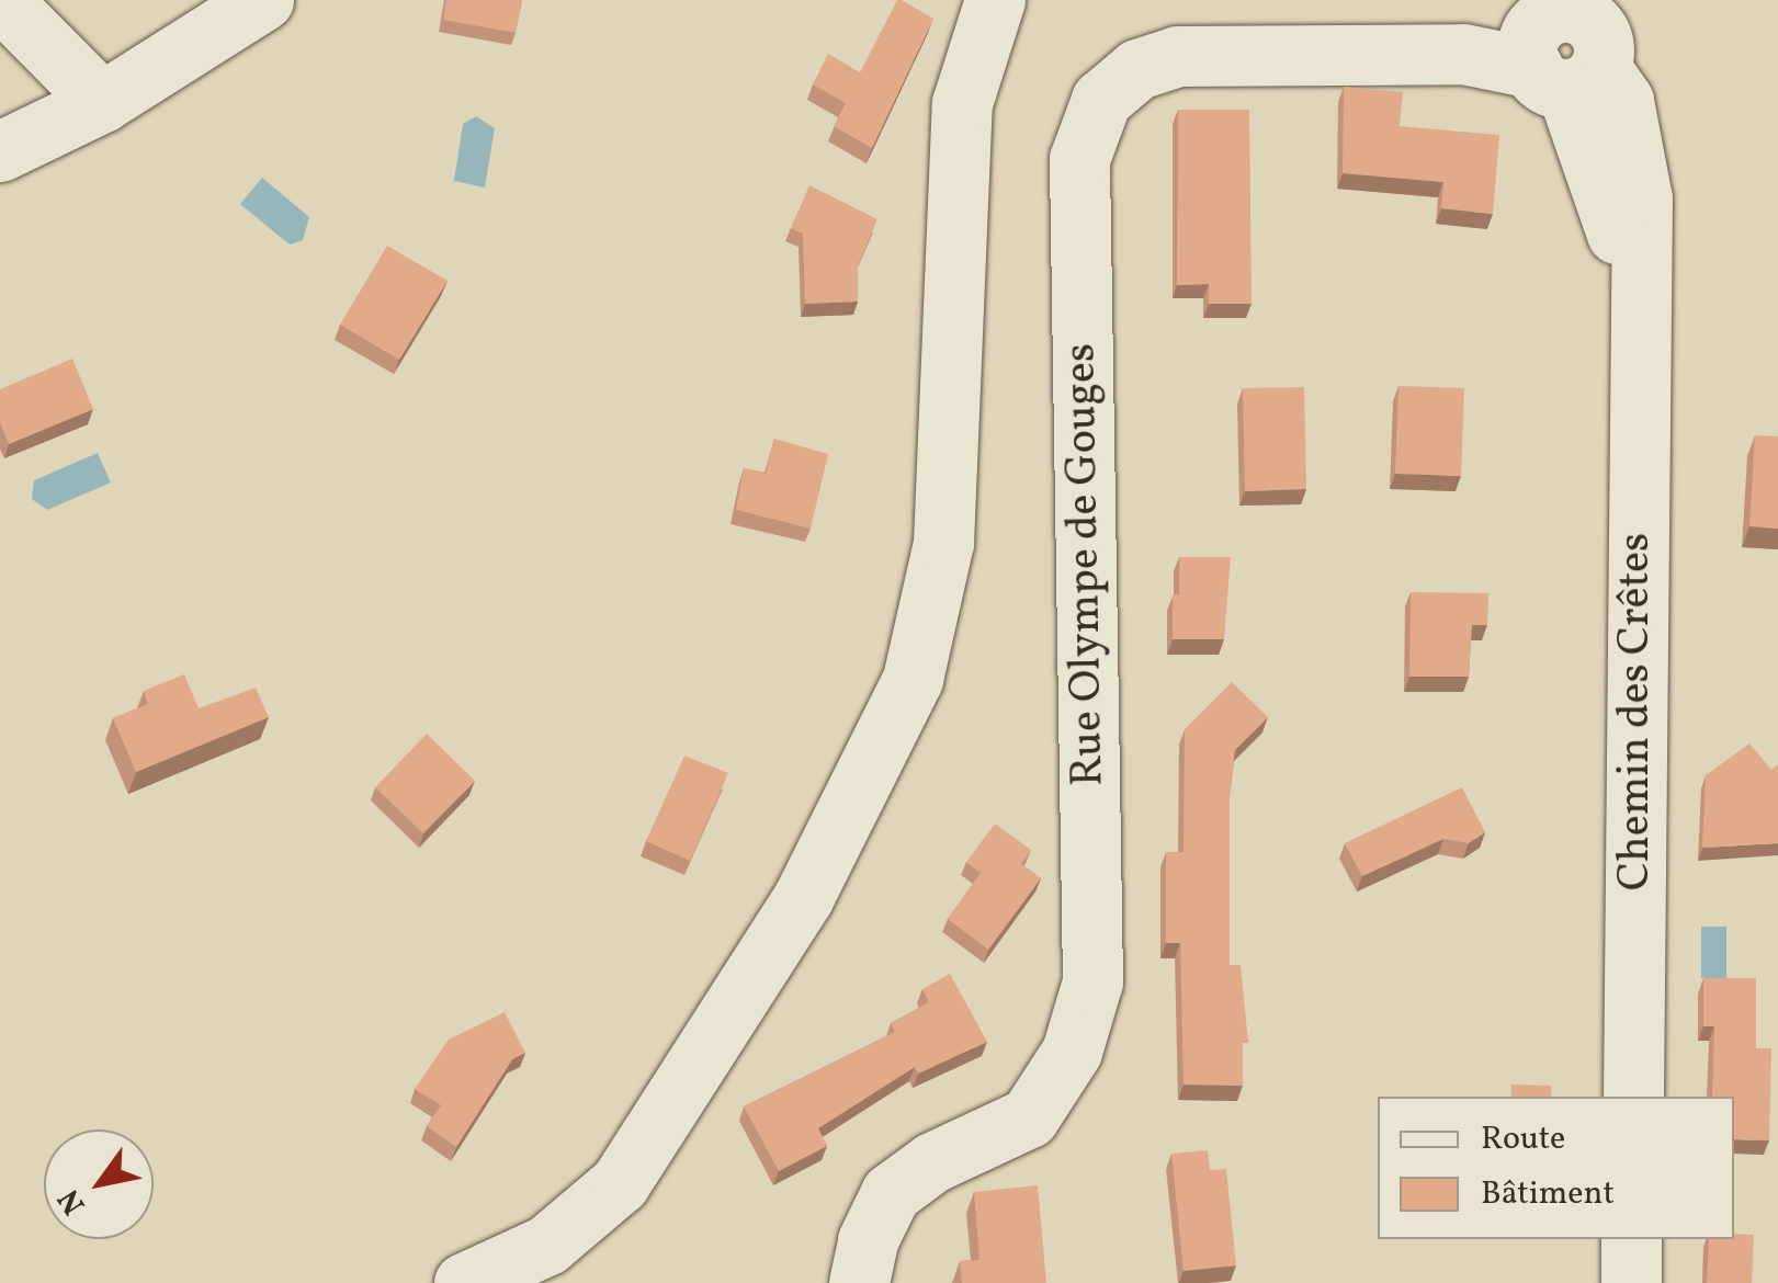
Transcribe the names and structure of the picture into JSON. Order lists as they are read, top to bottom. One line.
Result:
{"streets":{"street":["Rue Olympe de Gouges","Chemin des Crêtes"]},"crossings":[["Rue Olympe de Gouges","Chemin des Crêtes"]],"legend":["Route","Bâtiment"],"north":"bottom left"}
